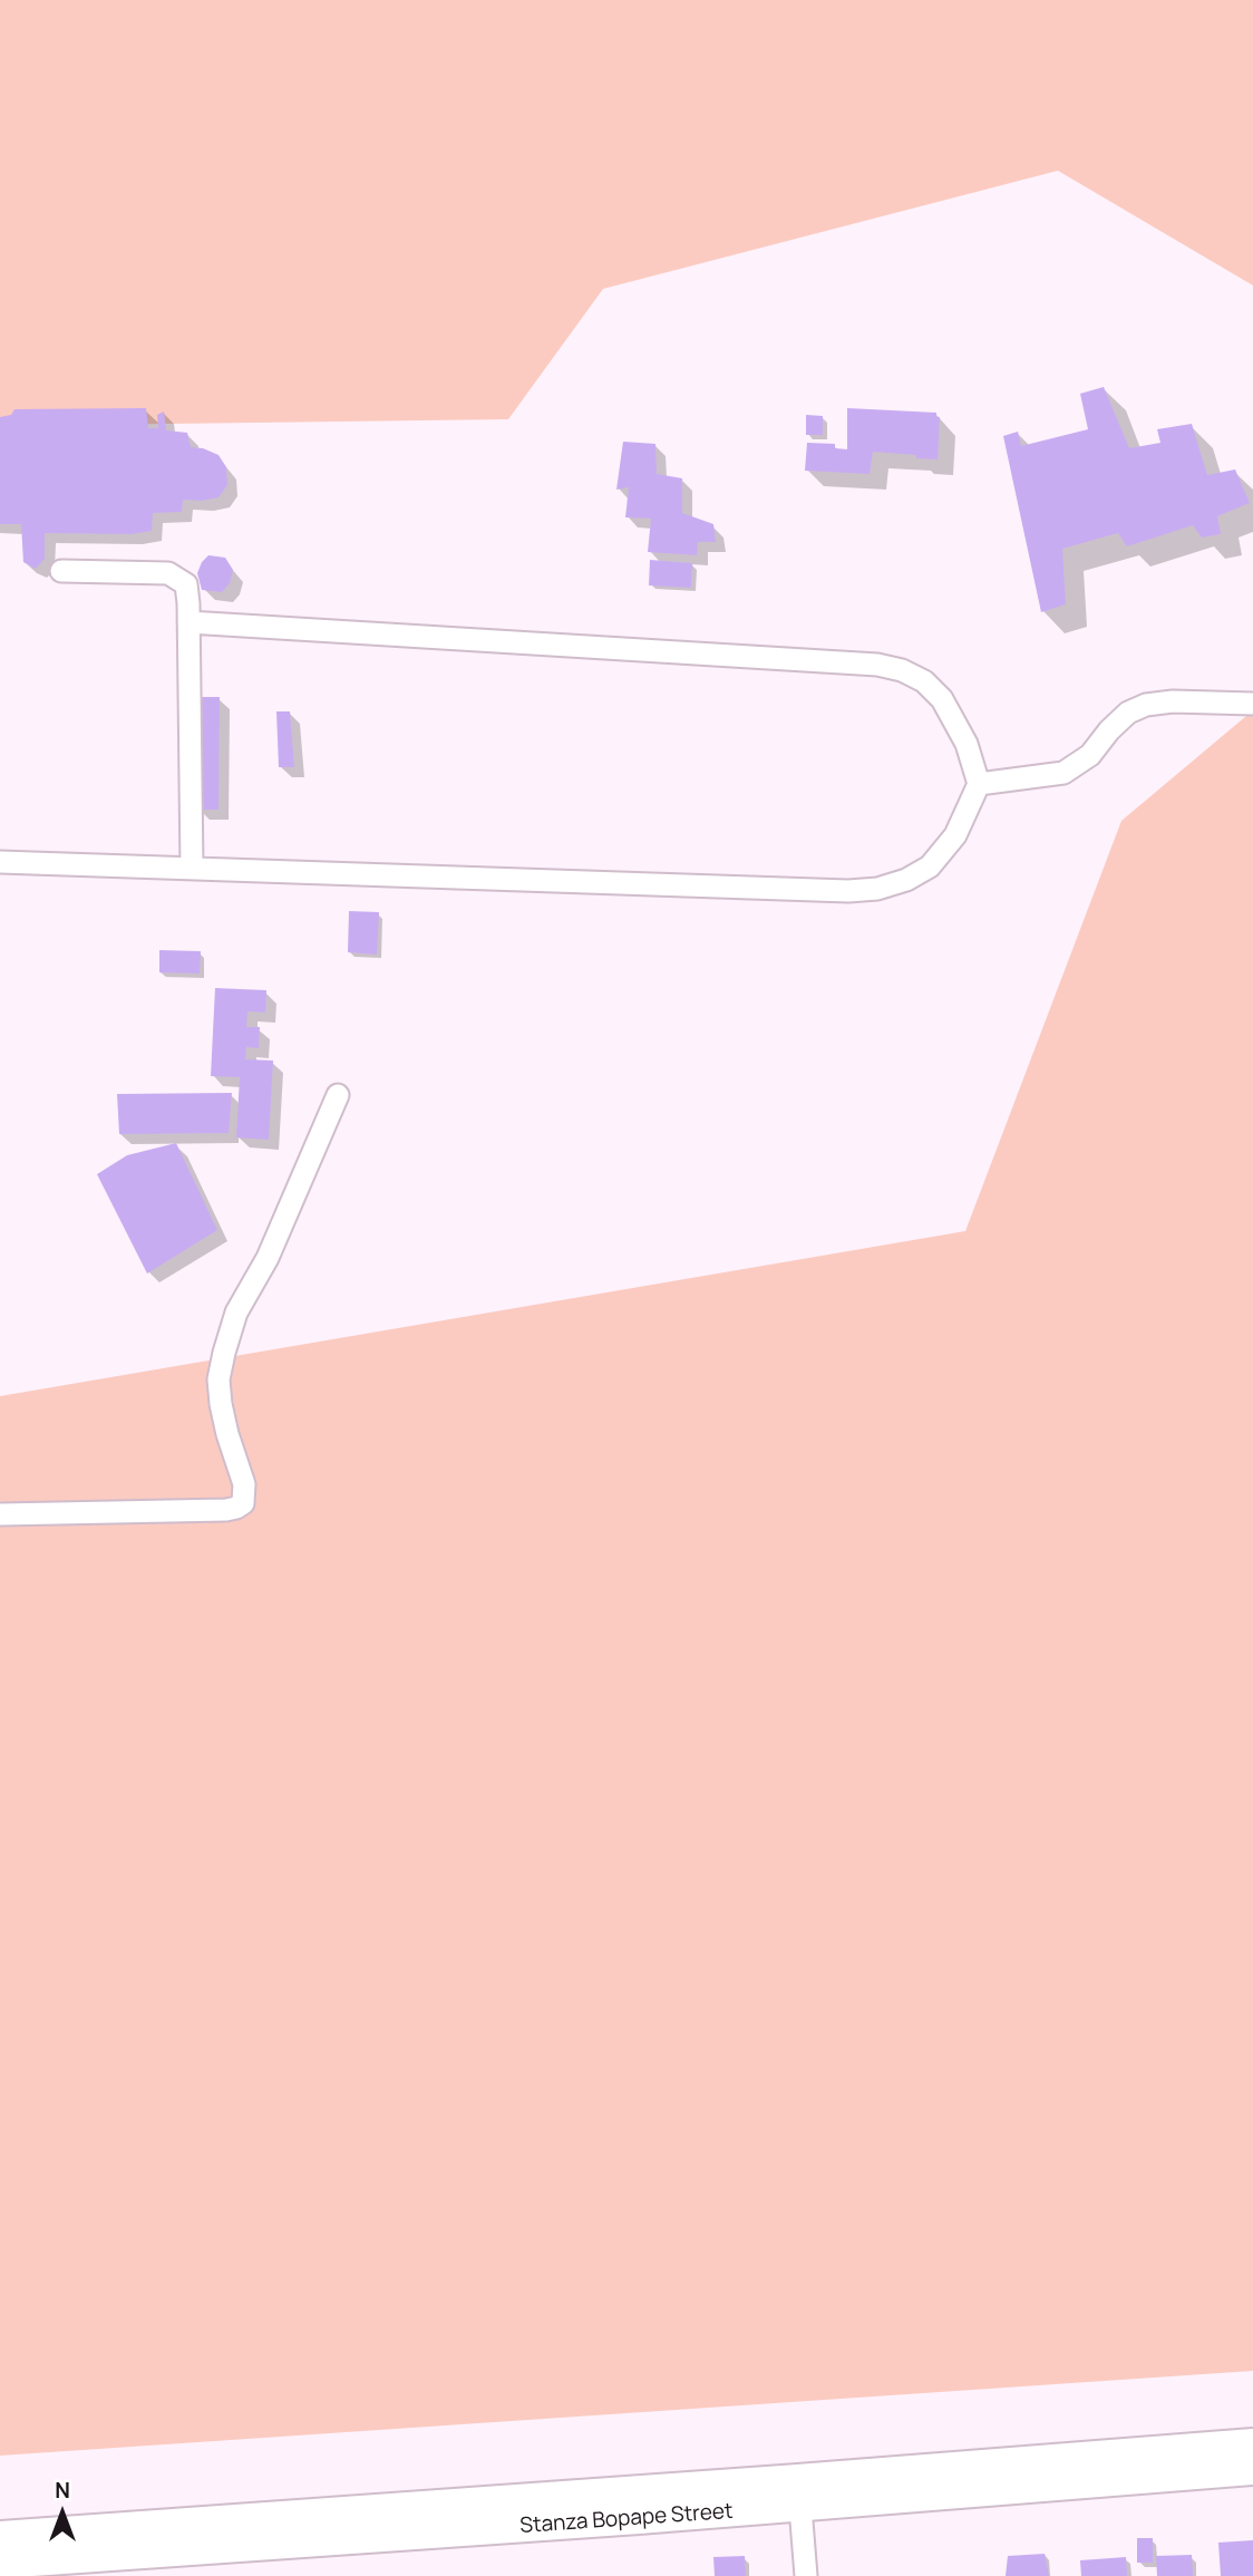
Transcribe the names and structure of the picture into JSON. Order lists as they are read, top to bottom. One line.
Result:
{"streets":{"main road":["Stanza Bopape Street"]},"north":"top"}
